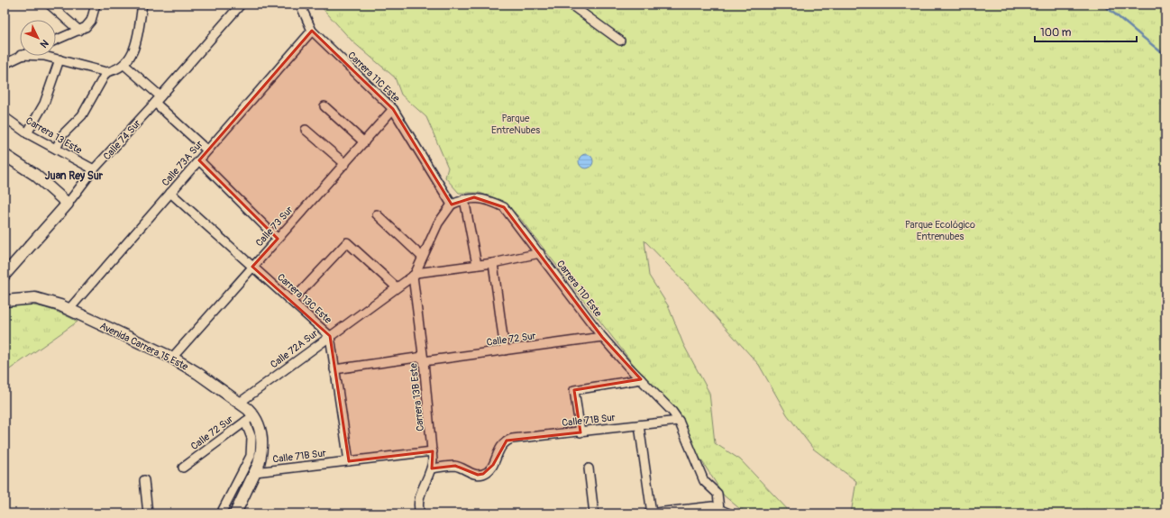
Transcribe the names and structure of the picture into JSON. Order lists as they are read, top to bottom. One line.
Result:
{"streets":{"main road":["Calle 74 Sur","Avenida Carrera 15 Este"],"street":["Carrera 11C Este","Carrera 13 Este","Calle 73A Sur","Calle 73 Sur","Carrera 11D Este","Carrera 13C Este","Calle 72 Sur","Calle 72A Sur","Carrera 13B Este","Calle 71B Sur"]},"crossings":[["Carrera 11C Este","Calle 73A Sur"],["Carrera 11C Este","Calle 73 Sur"],["Carrera 11C Este","Carrera 11D Este"],["Carrera 13 Este","Calle 74 Sur"],["Calle 73A Sur","Carrera 13C Este"],["Calle 73A Sur","Avenida Carrera 15 Este"],["Calle 73 Sur","Carrera 13C Este"],["Calle 73 Sur","Avenida Carrera 15 Este"],["Carrera 11D Este","Calle 72 Sur"],["Carrera 11D Este","Calle 72A Sur"],["Carrera 11D Este","Calle 71B Sur"],["Carrera 13C Este","Calle 72 Sur"],["Carrera 13C Este","Calle 72A Sur"],["Carrera 13C Este","Calle 71B Sur"],["Calle 72 Sur","Avenida Carrera 15 Este"],["Calle 72 Sur","Carrera 13B Este"],["Avenida Carrera 15 Este","Calle 72A Sur"],["Avenida Carrera 15 Este","Calle 71B Sur"],["Calle 72A Sur","Carrera 13B Este"],["Carrera 13B Este","Calle 71B Sur"]],"districts":["Juan Rey Sur"],"parks":["Parque EntreNubes","Parque Ecológico Entrenubes"],"scale_bar":"100 m","north":"bottom right"}
